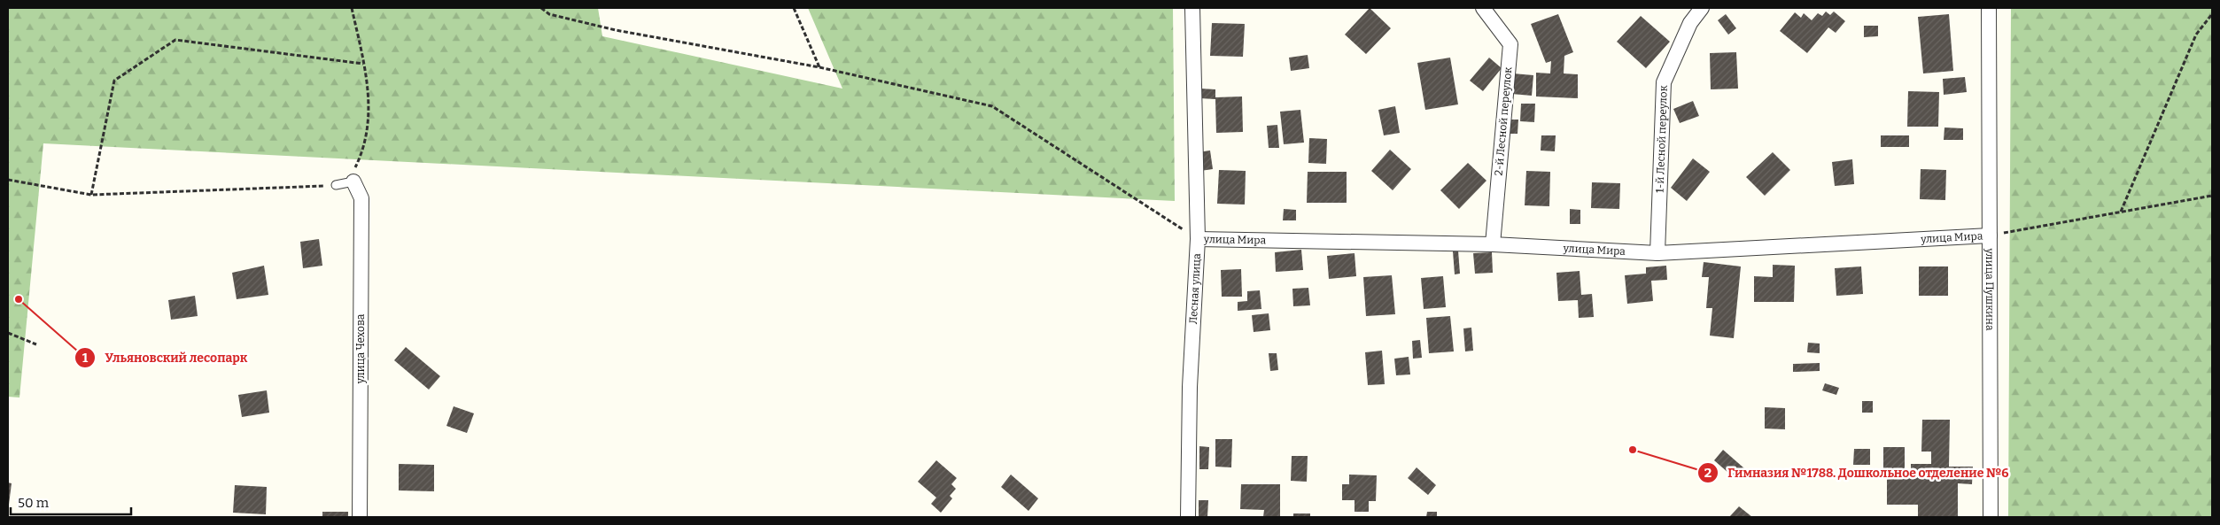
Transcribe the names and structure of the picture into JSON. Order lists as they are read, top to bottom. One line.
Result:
{"streets":{"street":["2-й Лесной переулок","1-й Лесной переулок","улица Мира","улица Пушкина","Лесная улица","улица Чехова"]},"crossings":[["2-й Лесной переулок","улица Мира"],["1-й Лесной переулок","улица Мира"],["улица Мира","улица Пушкина"],["улица Мира","Лесная улица"]],"places":["Ульяновский лесопарк","Гимназия №1788. Дошкольное отделение №6"],"scale_bar":"50 m"}
